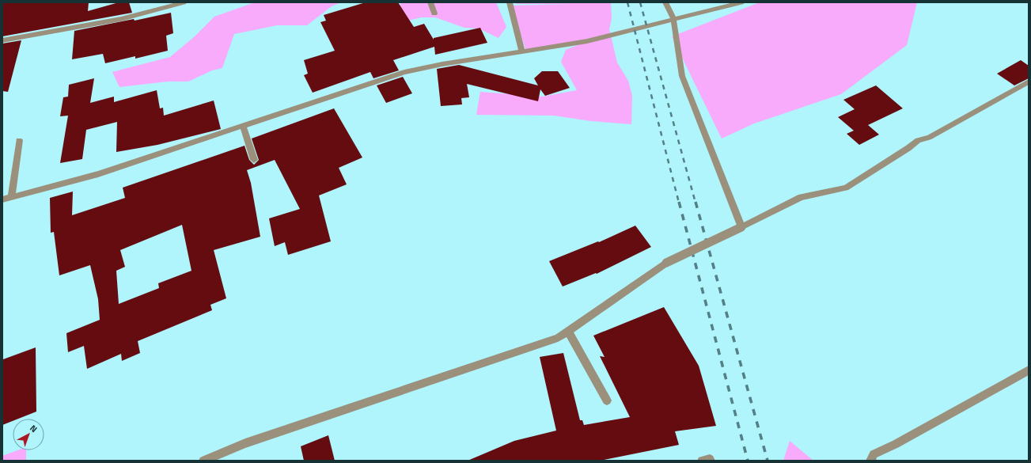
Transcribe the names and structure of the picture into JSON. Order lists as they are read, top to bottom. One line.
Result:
{"north":"top right"}
